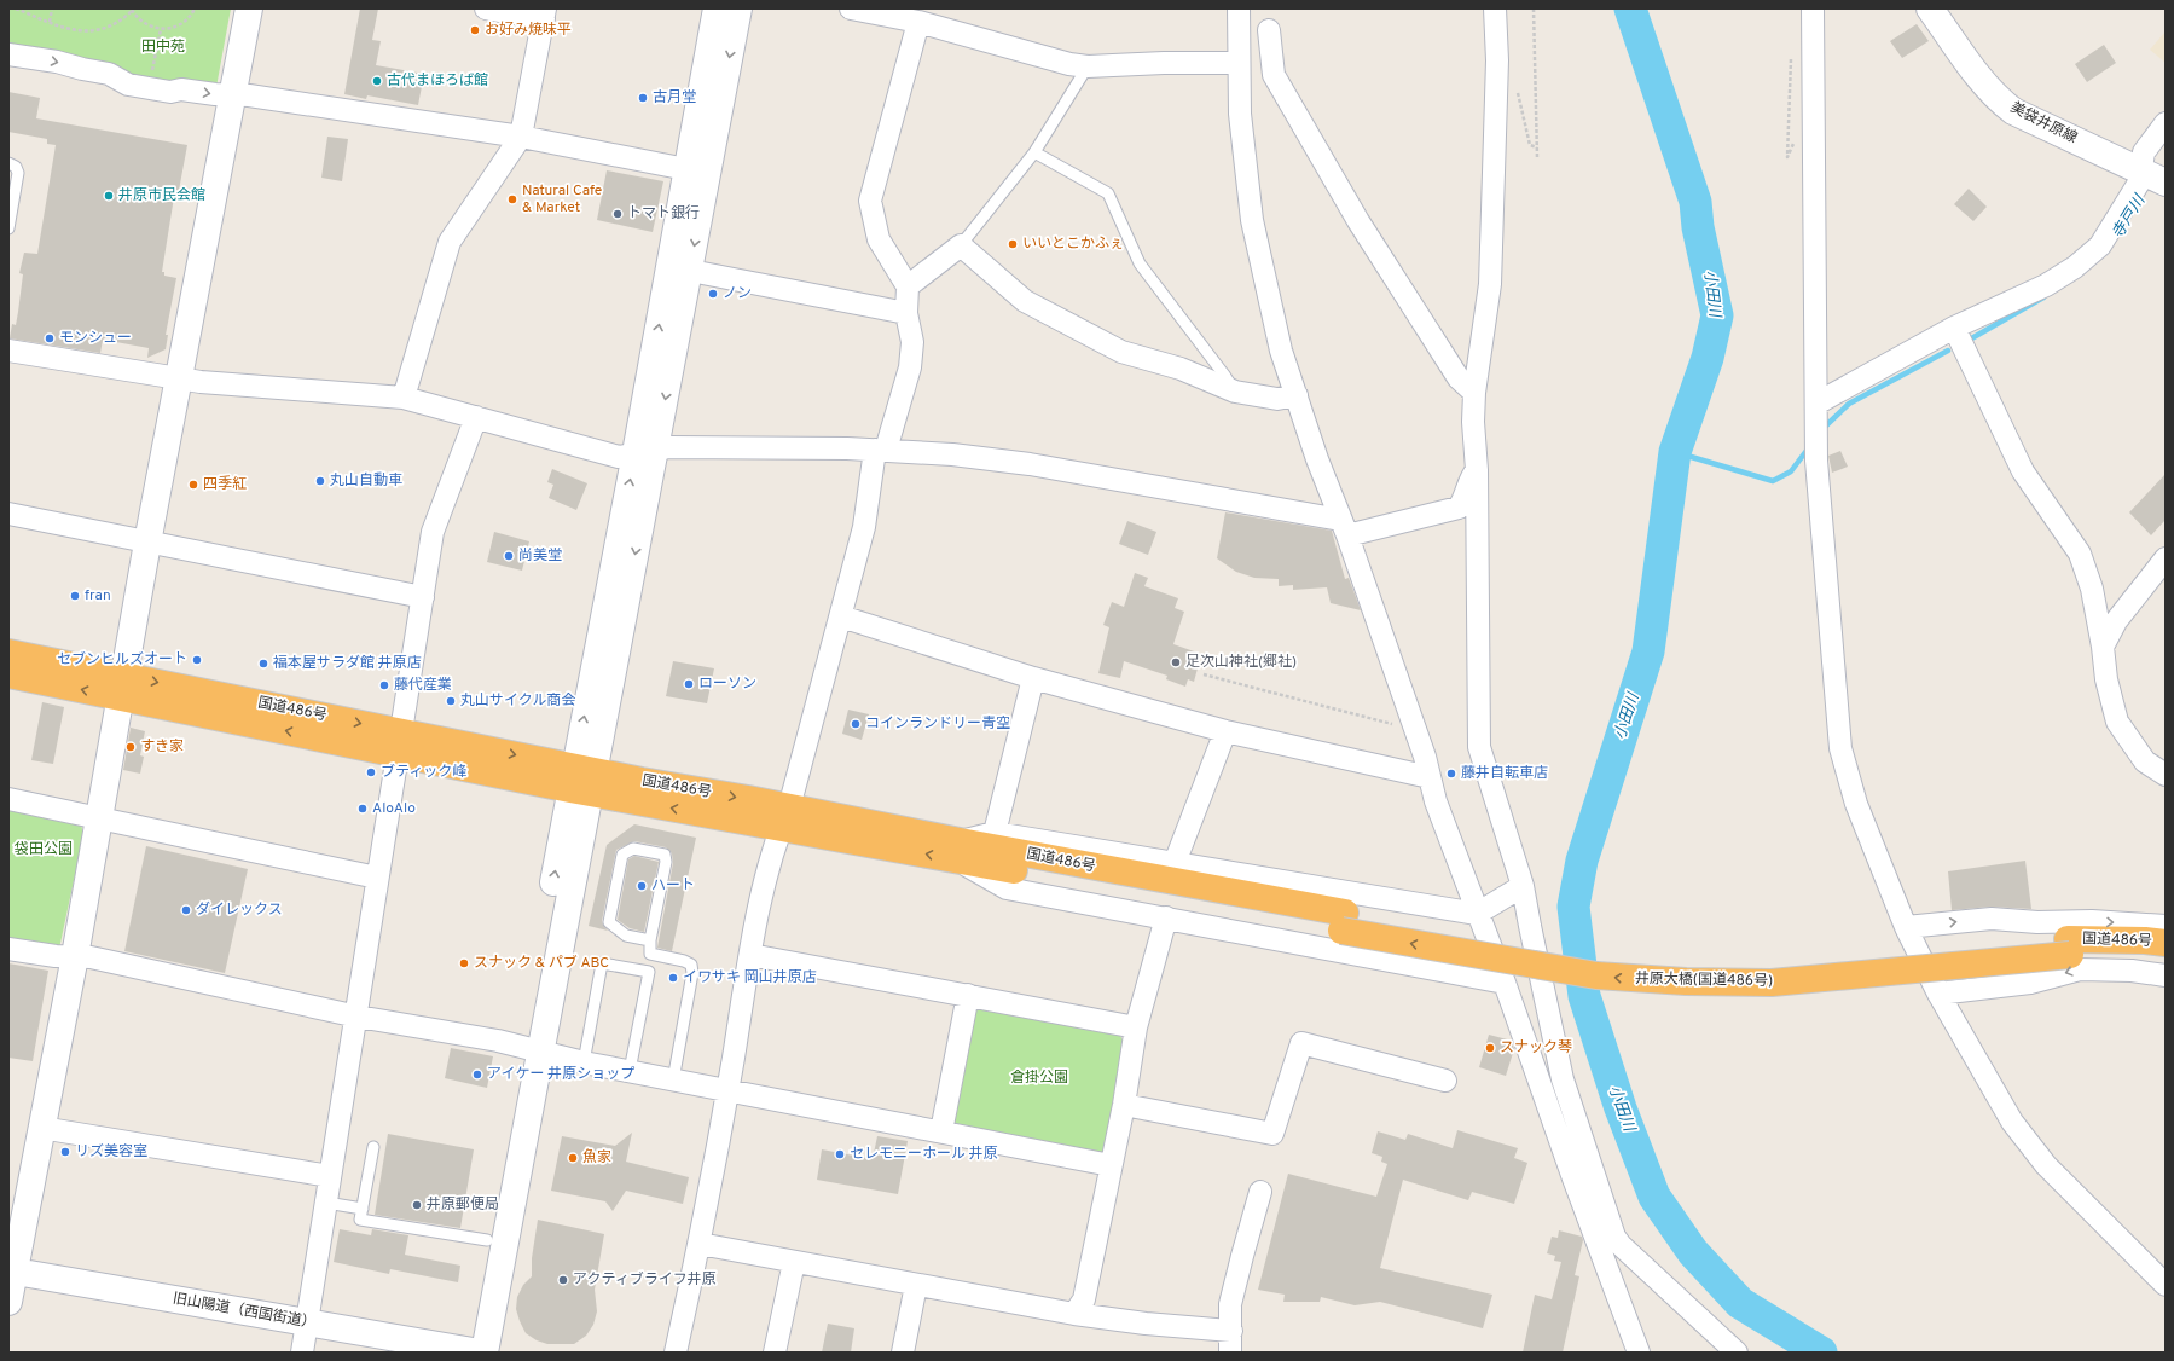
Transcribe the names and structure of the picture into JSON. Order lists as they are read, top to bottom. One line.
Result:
{"streets":{"highway":["国道486号","井原大橋(国道486号)"],"street":["美袋井原線","旧山陽道（西国街道）"]},"crossings":[["国道486号","井原大橋(国道486号)"]],"water":["寺戸川","小田川"],"parks":["田中苑","袋田公園","倉掛公園"],"places":["お好み焼味平","古代まほろば館","古月堂","井原市民会館","Natural Cafe & Market","トマト銀行","いいとこかふぇ","ノン","モンシュー","丸山自動車","四季紅","尚美堂","fran","セブンヒルズオート","足次山神社(郷社)","福本屋サラダ館 井原店","ローソン","藤代産業","丸山サイクル商会","コインランドリー青空","すき家","ブティック峰","藤井自転車店","AloAlo","ハート","ダイレックス","スナック & パブ ABC","イワサキ 岡山井原店","スナック琴","アイケー 井原ショップ","リズ美容室","セレモニーホール 井原","魚家","井原郵便局","アクティブライフ井原"]}
